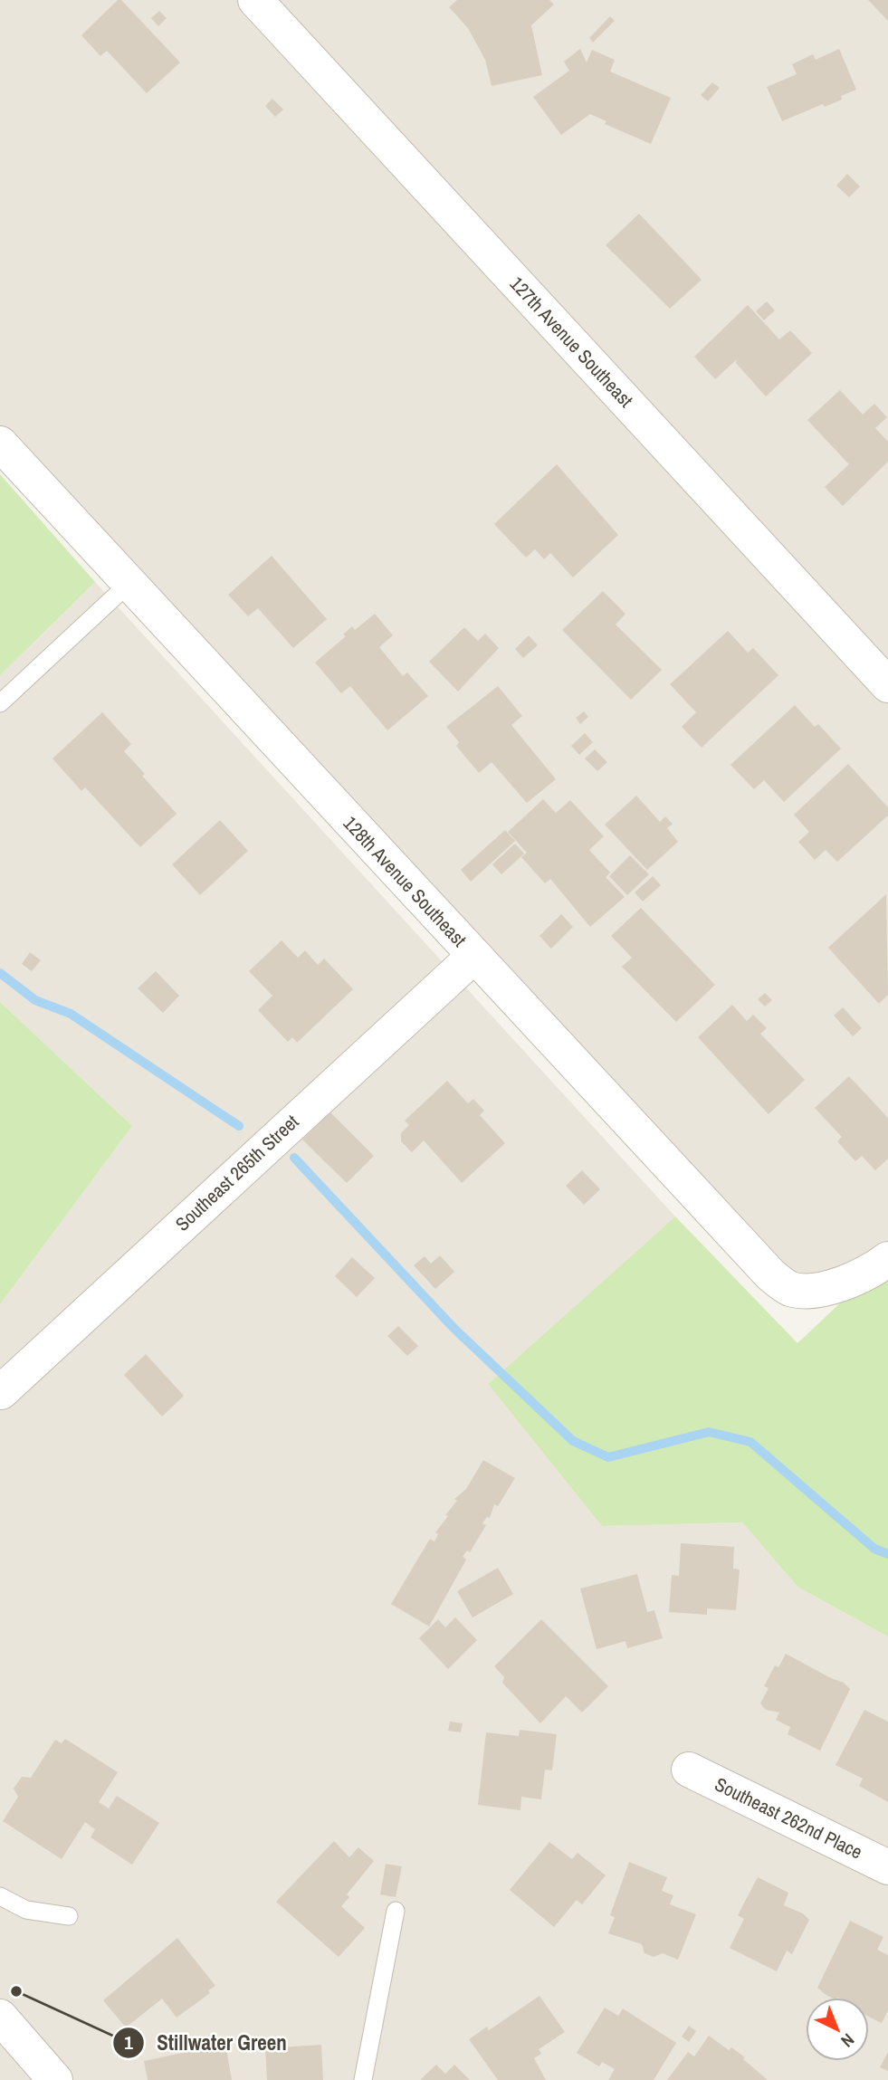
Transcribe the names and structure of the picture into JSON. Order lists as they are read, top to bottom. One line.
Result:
{"streets":{"street":["127th Avenue Southeast","128th Avenue Southeast","Southeast 265th Street","Southeast 262nd Place"]},"crossings":[["128th Avenue Southeast","Southeast 265th Street"]],"places":["Stillwater Green"],"north":"bottom right"}
